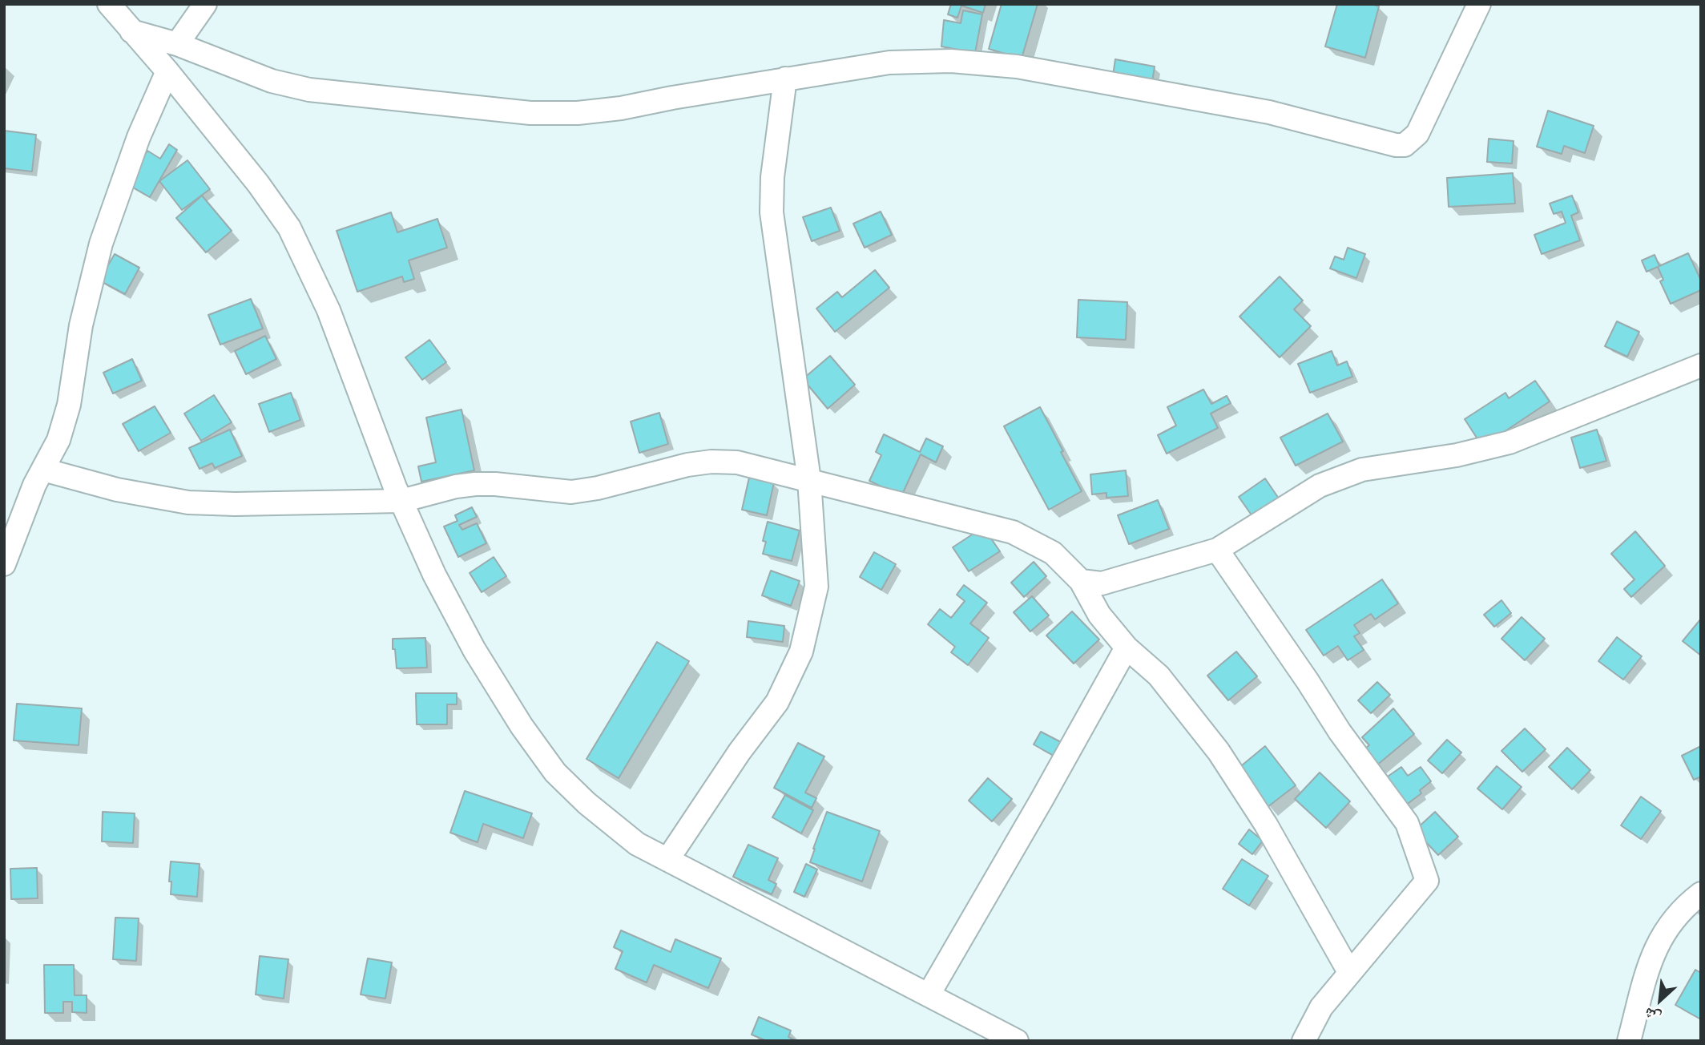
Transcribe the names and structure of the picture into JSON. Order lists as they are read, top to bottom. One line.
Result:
{"north":"bottom left"}
